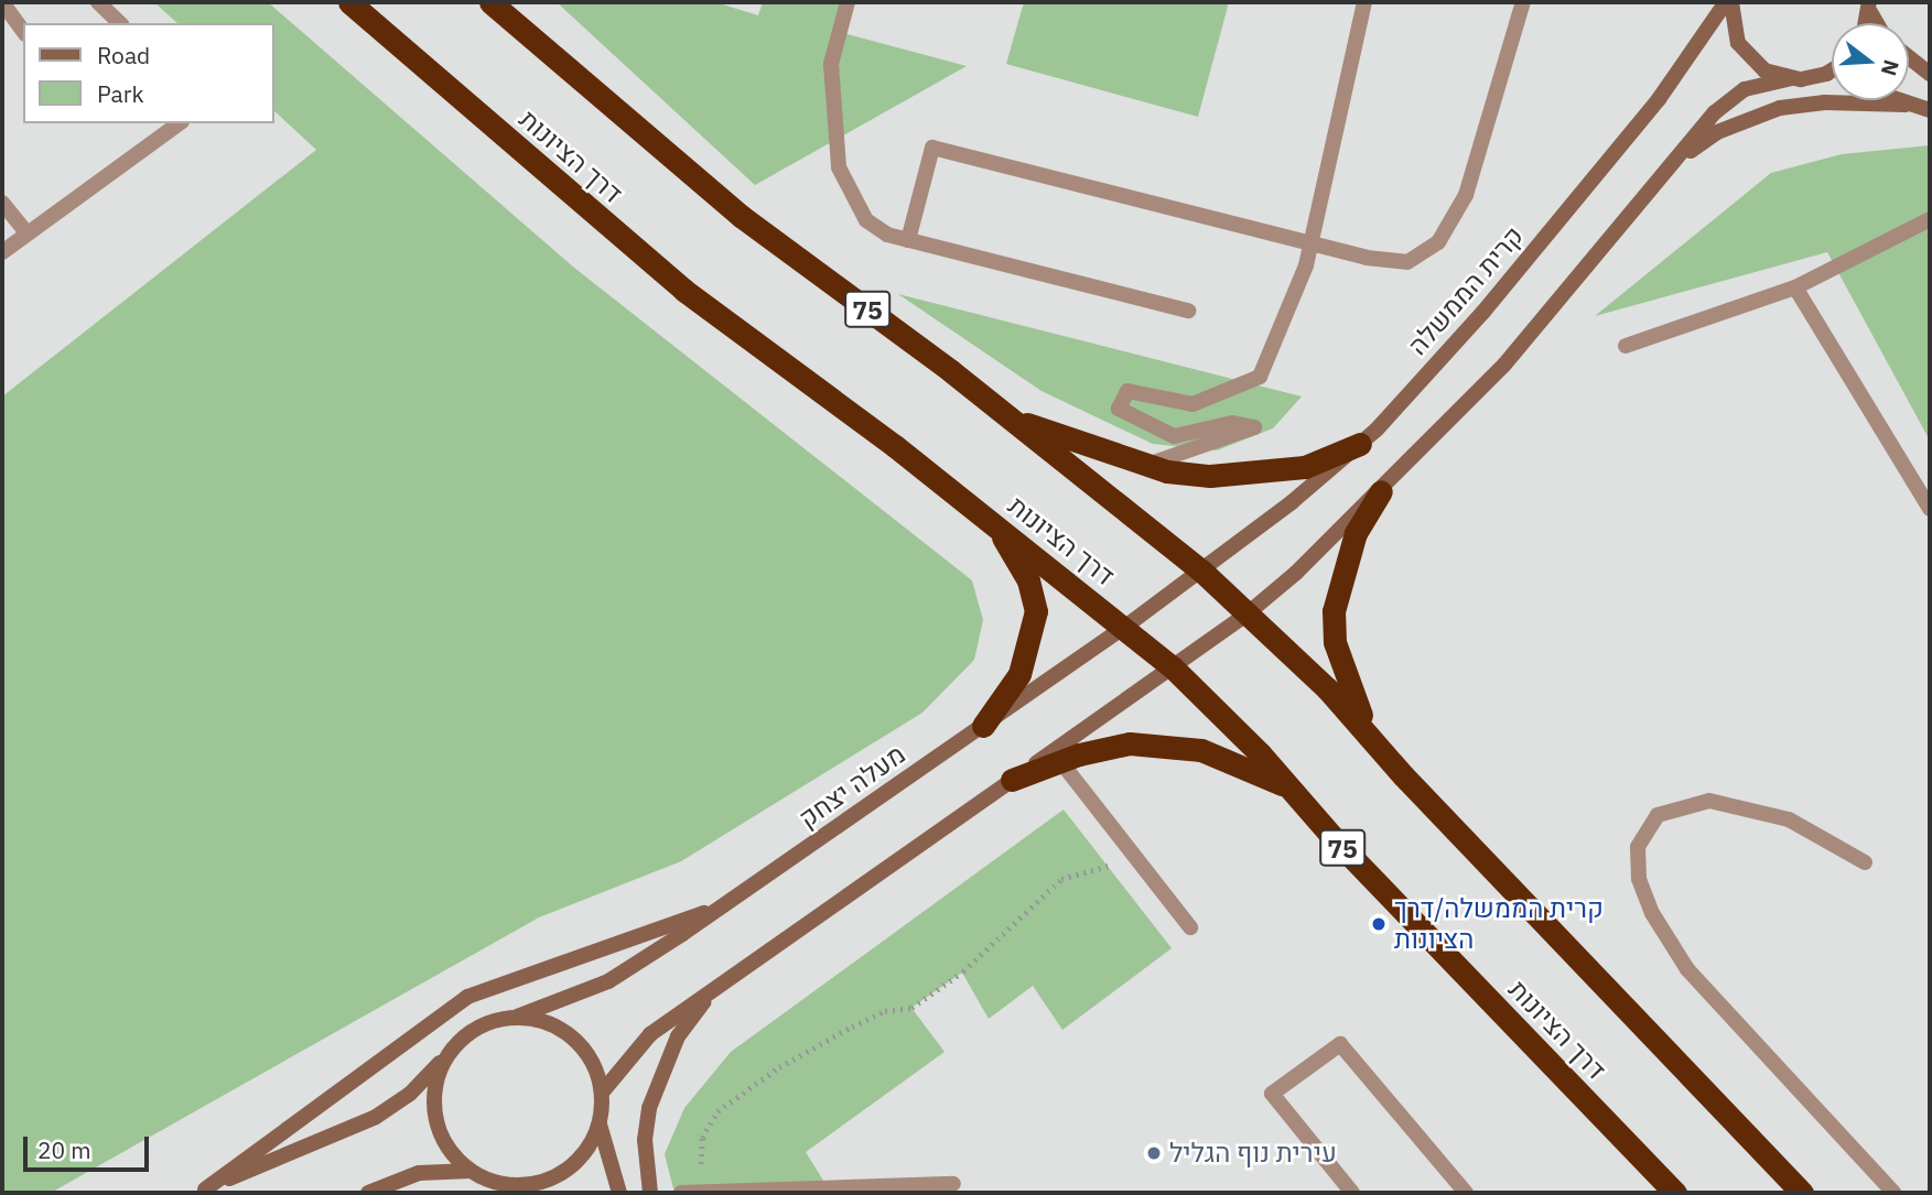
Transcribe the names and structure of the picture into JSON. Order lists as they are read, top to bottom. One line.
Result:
{"streets":{"highway":["דרך הציונות","75"],"main road":["קרית הממשלה","מעלה יצחק"]},"crossings":[["דרך הציונות","מעלה יצחק"],["קרית הממשלה","75"],["קרית הממשלה","מעלה יצחק"],["75","מעלה יצחק"]],"places":["קרית הממשלה/דרך הציונות","עירית נוף הגליל"],"legend":["Road","Park"],"scale_bar":"20 m","north":"right"}
